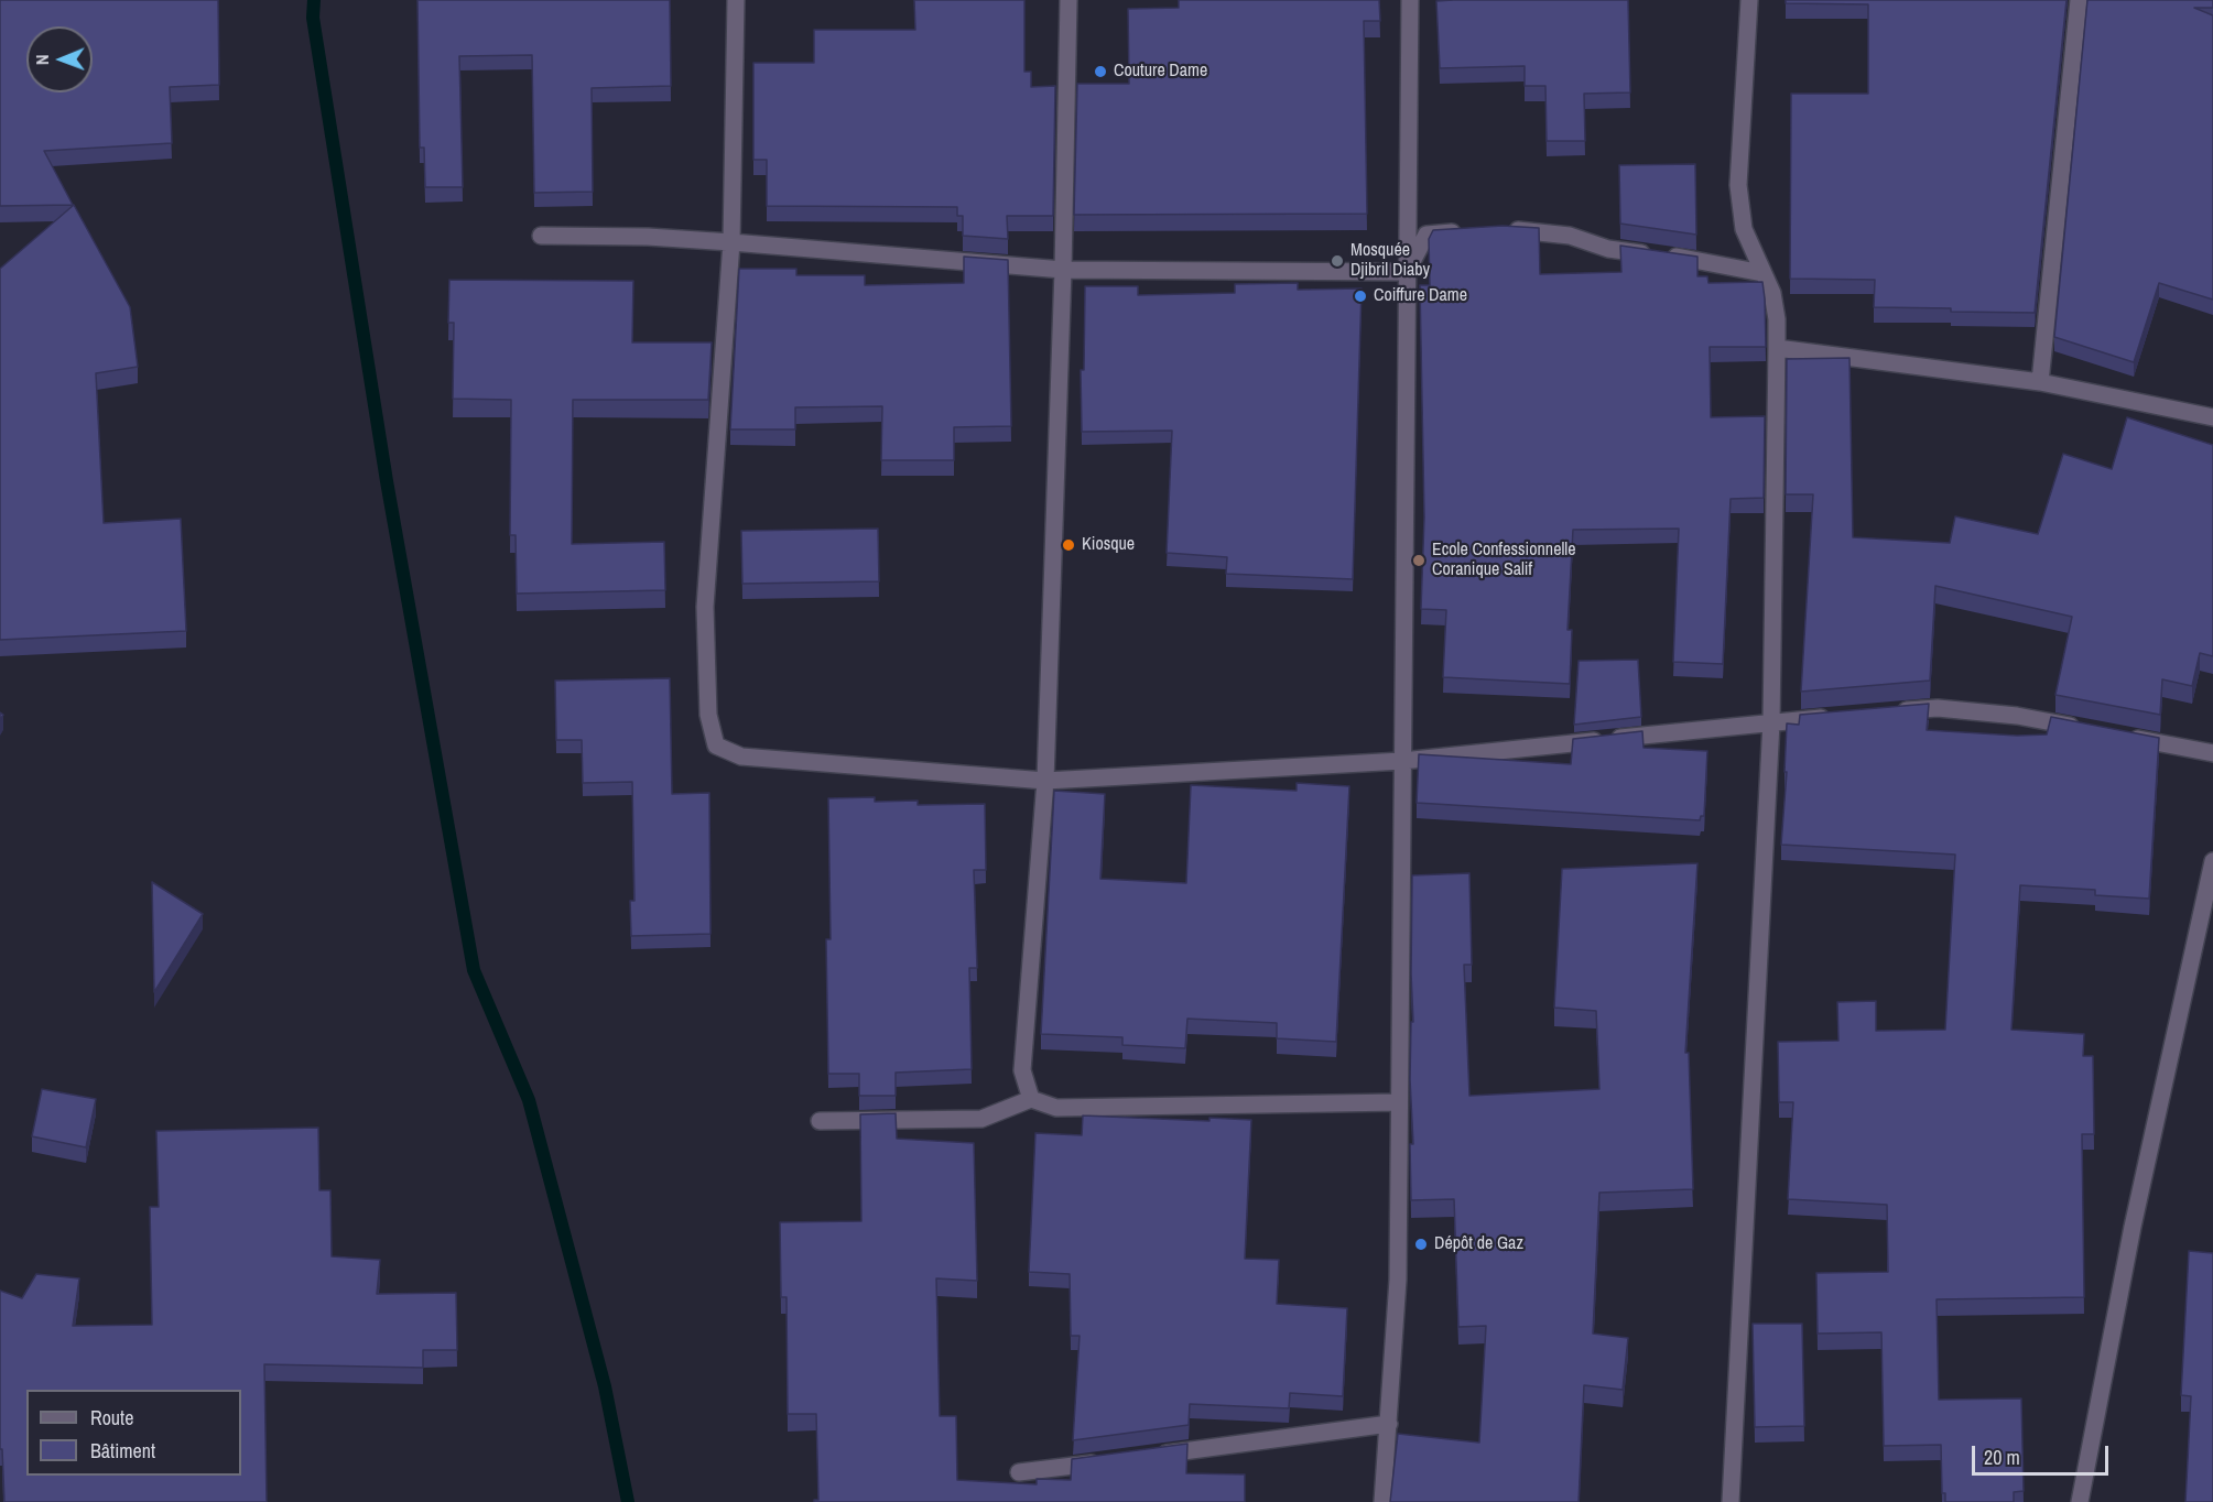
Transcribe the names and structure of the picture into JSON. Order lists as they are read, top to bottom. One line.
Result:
{"places":["Couture Dame","Mosquée Djibril Diaby","Coiffure Dame","Kiosque","Ecole Confessionnelle Coranique Salif","Dépôt de Gaz"],"legend":["Route","Bâtiment"],"scale_bar":"20 m","north":"left"}
